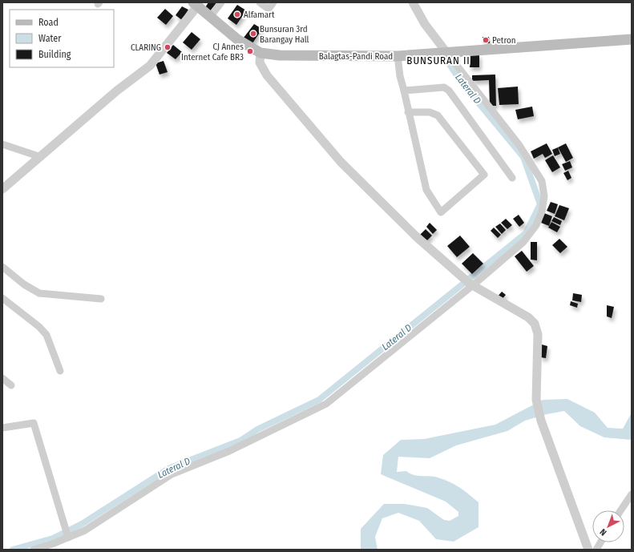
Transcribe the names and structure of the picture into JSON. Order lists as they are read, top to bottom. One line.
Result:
{"streets":{"main road":["Balagtas-Pandi Road"]},"districts":["BUNSURAN II"],"water":["Lateral D"],"places":["Alfamart","Bunsuran 3rd Barangay Hall","Petron","CLARING","CJ Annes Internet Cafe BR3"],"legend":["Road","Water","Building"],"north":"bottom left"}
